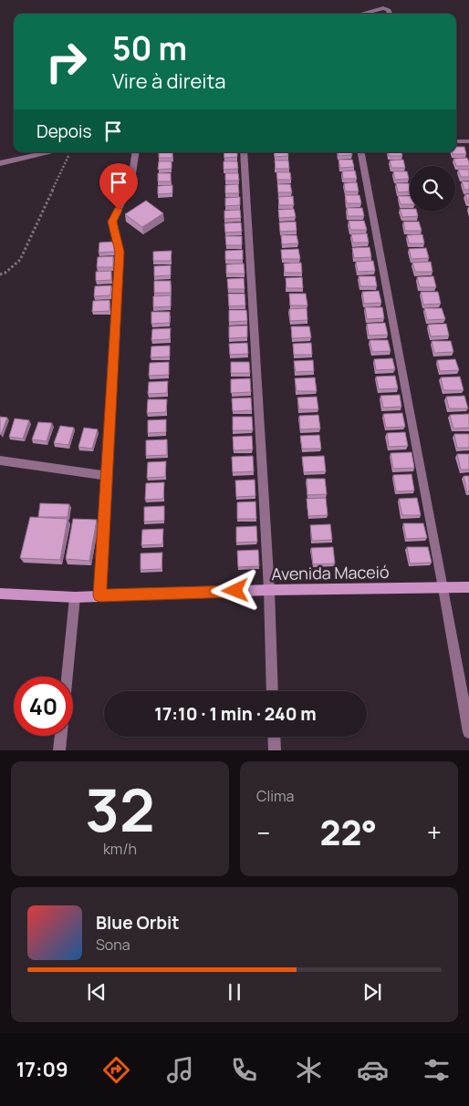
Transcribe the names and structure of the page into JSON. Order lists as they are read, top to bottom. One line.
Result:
{"streets":{"street":["Avenida Maceió"]},"page":{"turn":["50 m","Vire à direita"],"then":"Depois","limit":"40","trip":"17:10 · 1 min · 240 m","tile":[["32","km/h"],"Clima"],"heat":["−","22°","+"],"song":["Blue Orbit","Sona"],"tabs":"17:09"}}
